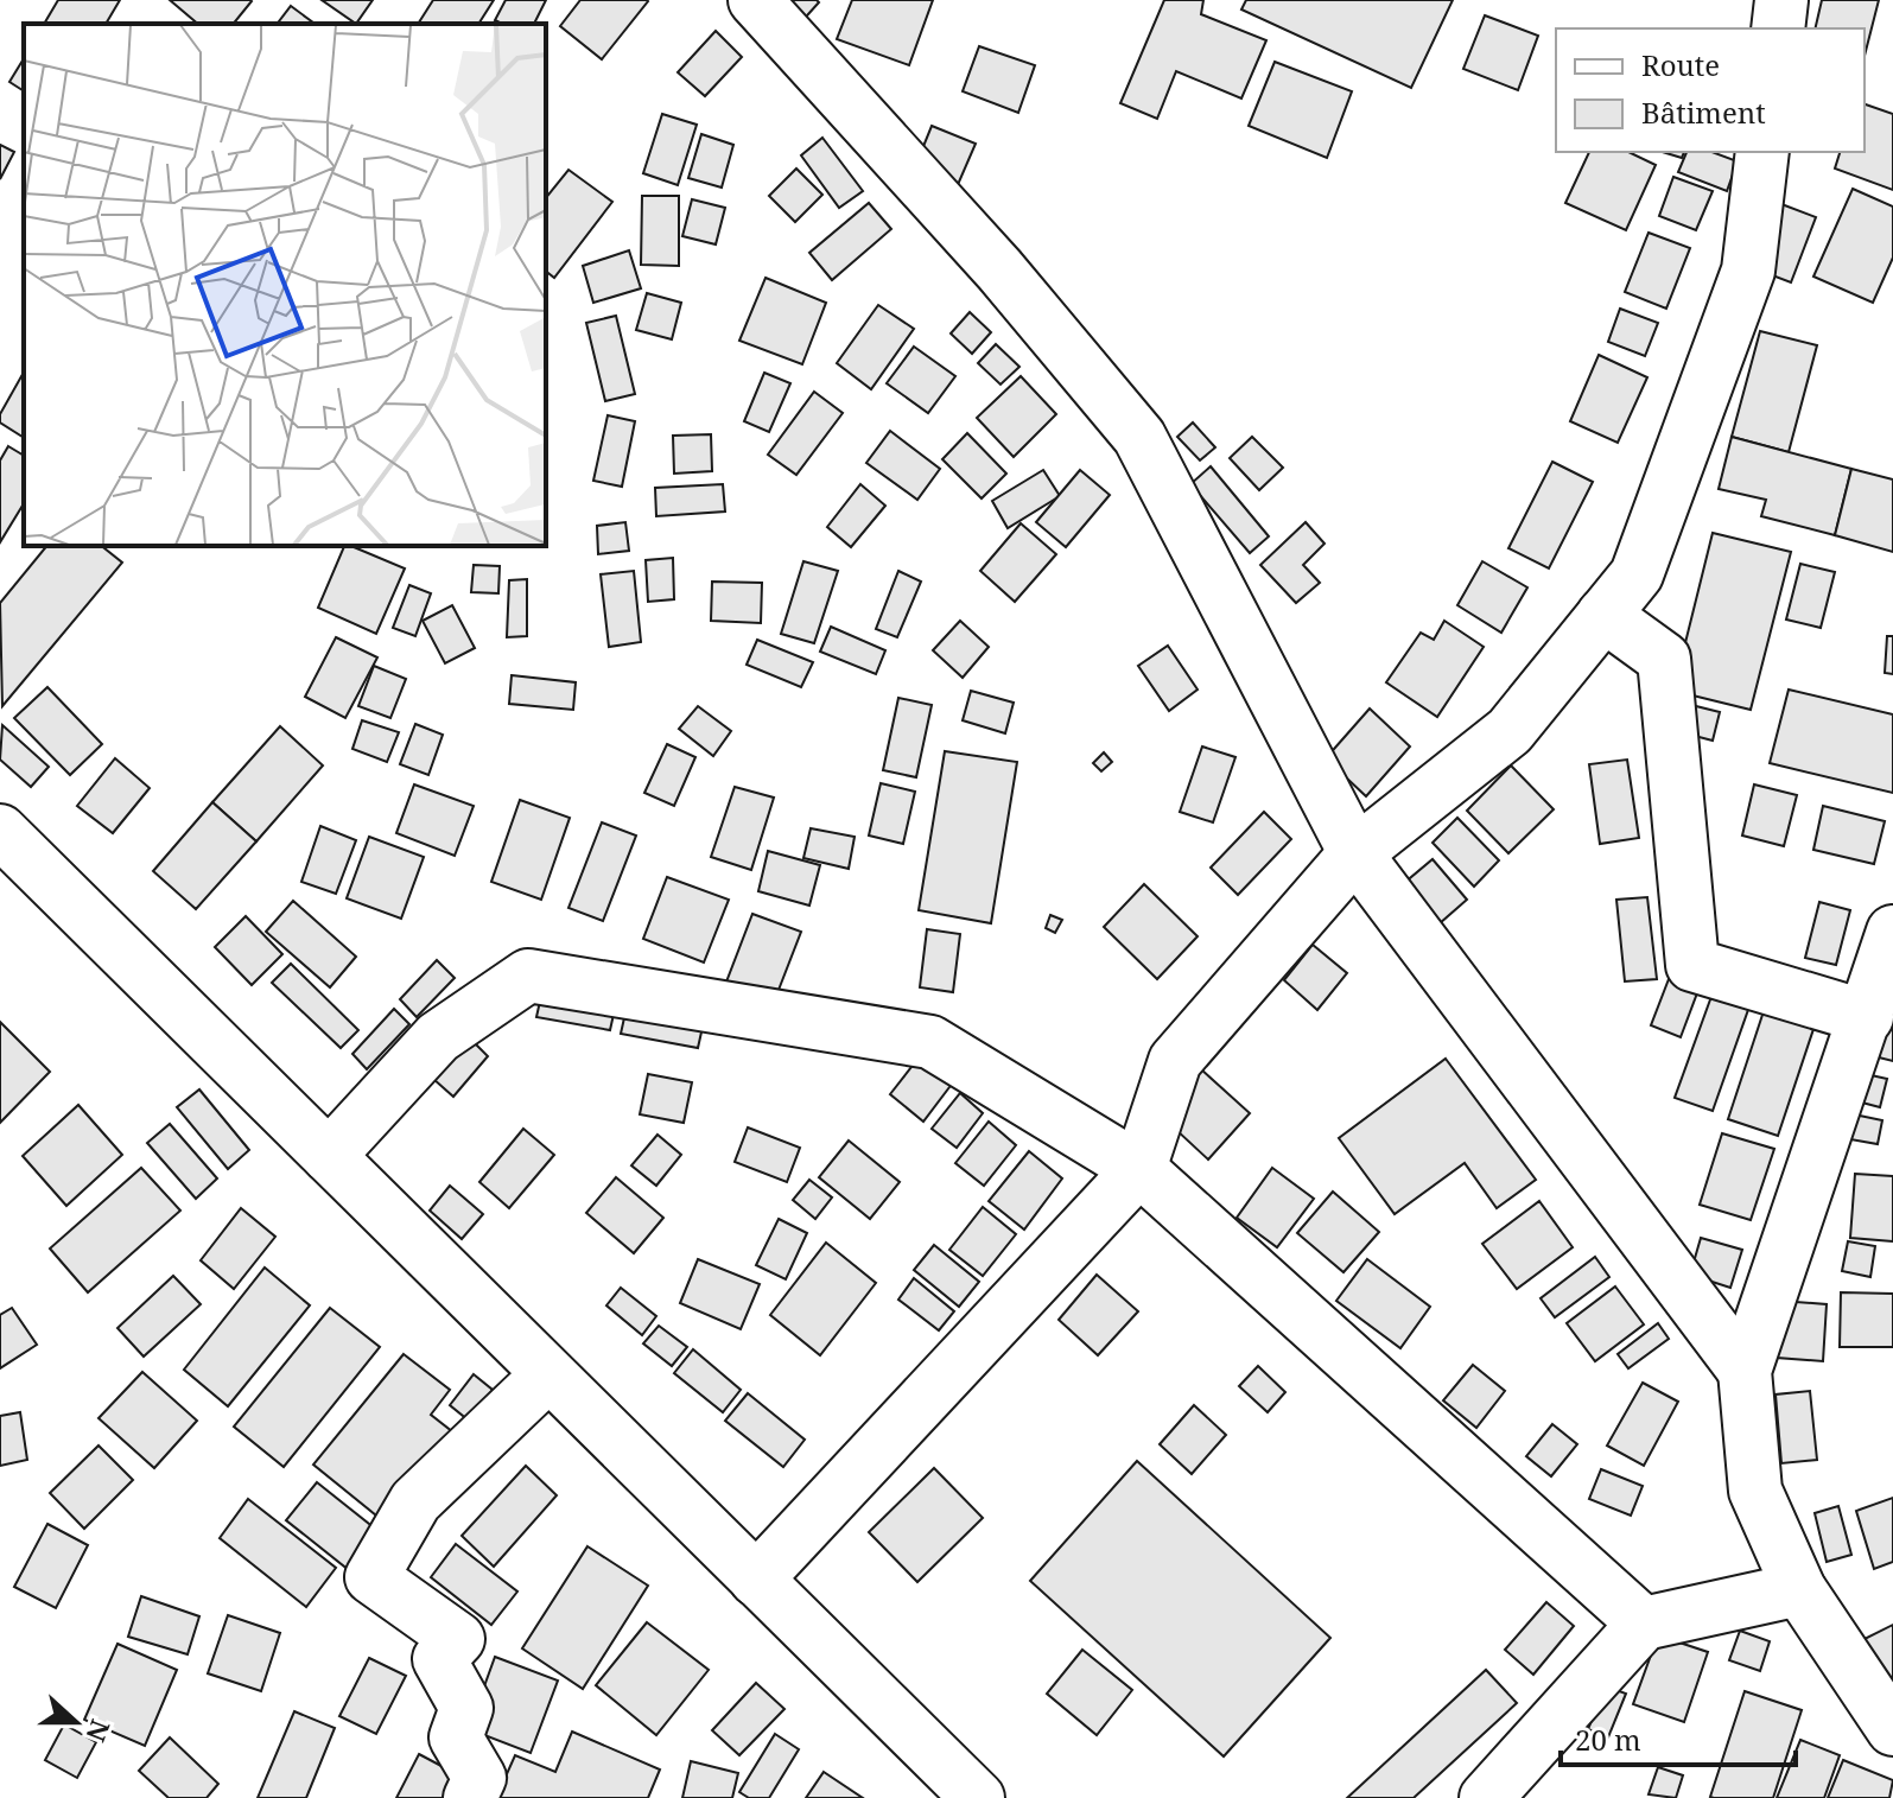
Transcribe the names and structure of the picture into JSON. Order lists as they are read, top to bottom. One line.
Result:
{"legend":["Route","Bâtiment"],"scale_bar":"20 m","north":"right"}
